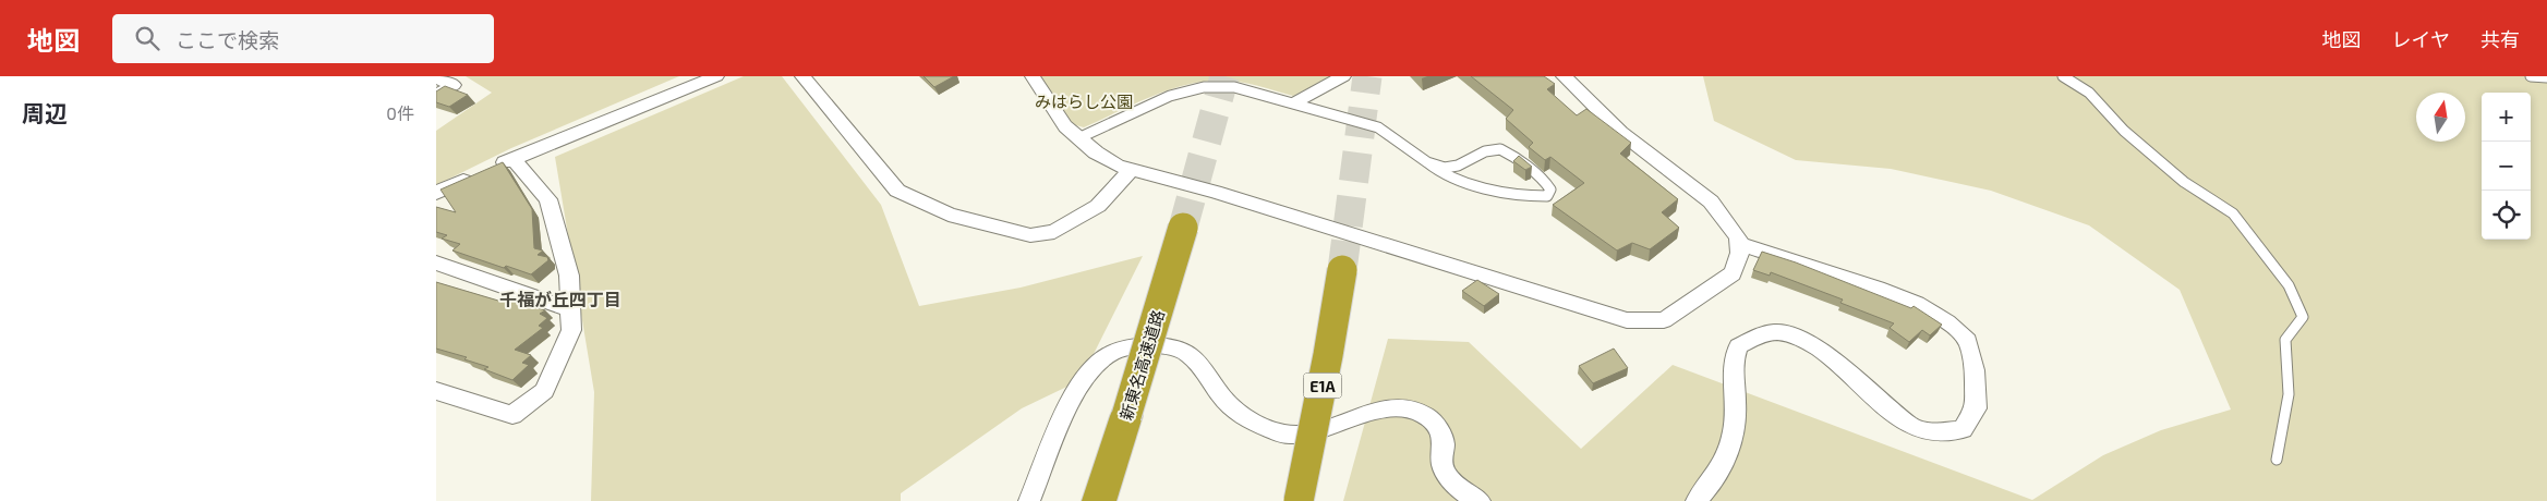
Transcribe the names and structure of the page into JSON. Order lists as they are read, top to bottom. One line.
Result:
{"streets":{"highway":["新東名高速道路","E1A"]},"districts":["千福が丘四丁目"],"parks":["みはらし公園"],"north":"top","page":{"header":"地図","search":"ここで検索","nav":["地図","レイヤ","共有"],"heading":["周辺","0件"],"map_buttons":["+","−"]}}
